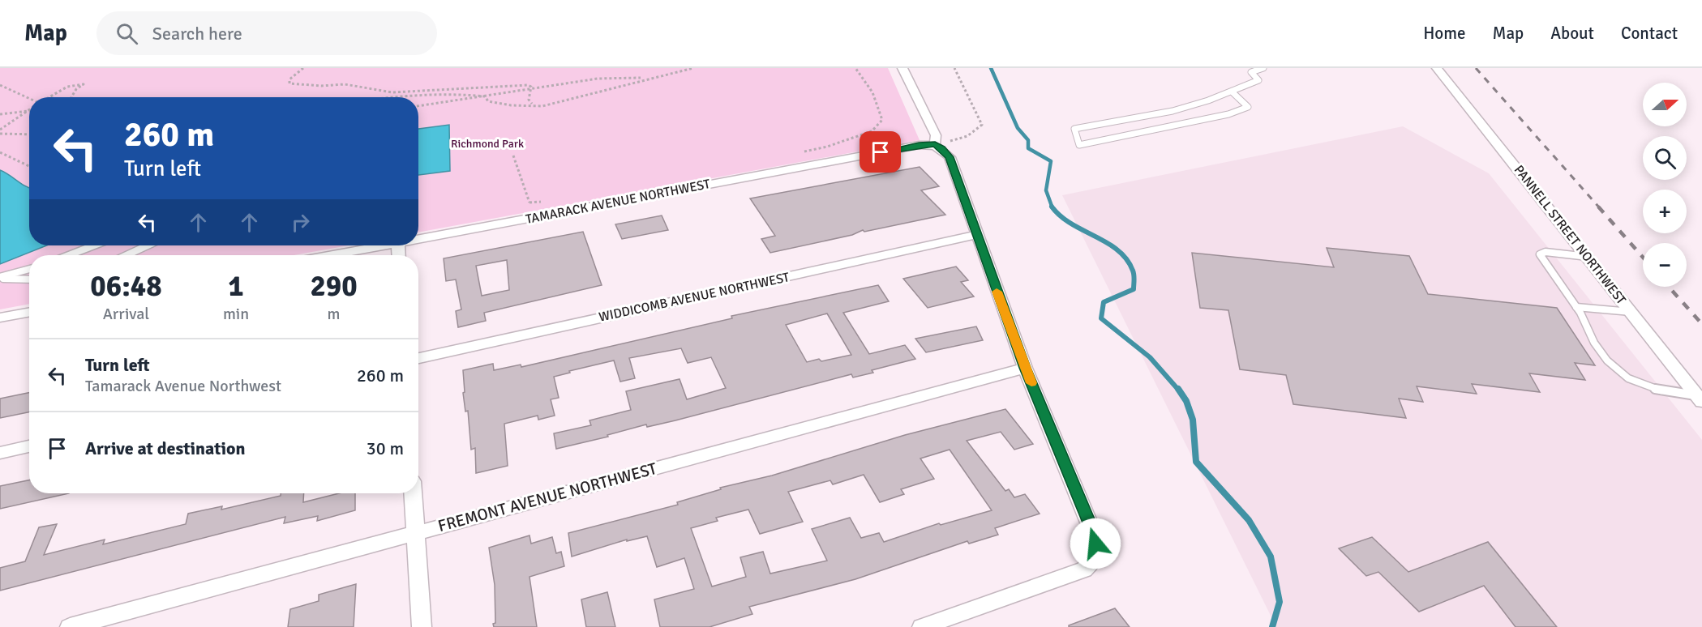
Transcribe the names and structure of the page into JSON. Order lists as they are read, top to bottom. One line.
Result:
{"streets":{"street":["TAMARACK AVENUE NORTHWEST","PANNELL STREET NORTHWEST","WIDDICOMB AVENUE NORTHWEST","FREMONT AVENUE NORTHWEST"]},"parks":["Richmond Park"],"north":"right","page":{"header":"Map","search":"Search here","nav":["Home","Map","About","Contact"],"map_buttons":["+","−"],"turn":["260 m","Turn left"],"eta":["06:48","Arrival","1","min","290","m"],"list":[{"name":"Turn left","note":"Tamarack Avenue Northwest","value":"260 m"},{"name":"Arrive at destination","value":"30 m"}]}}
